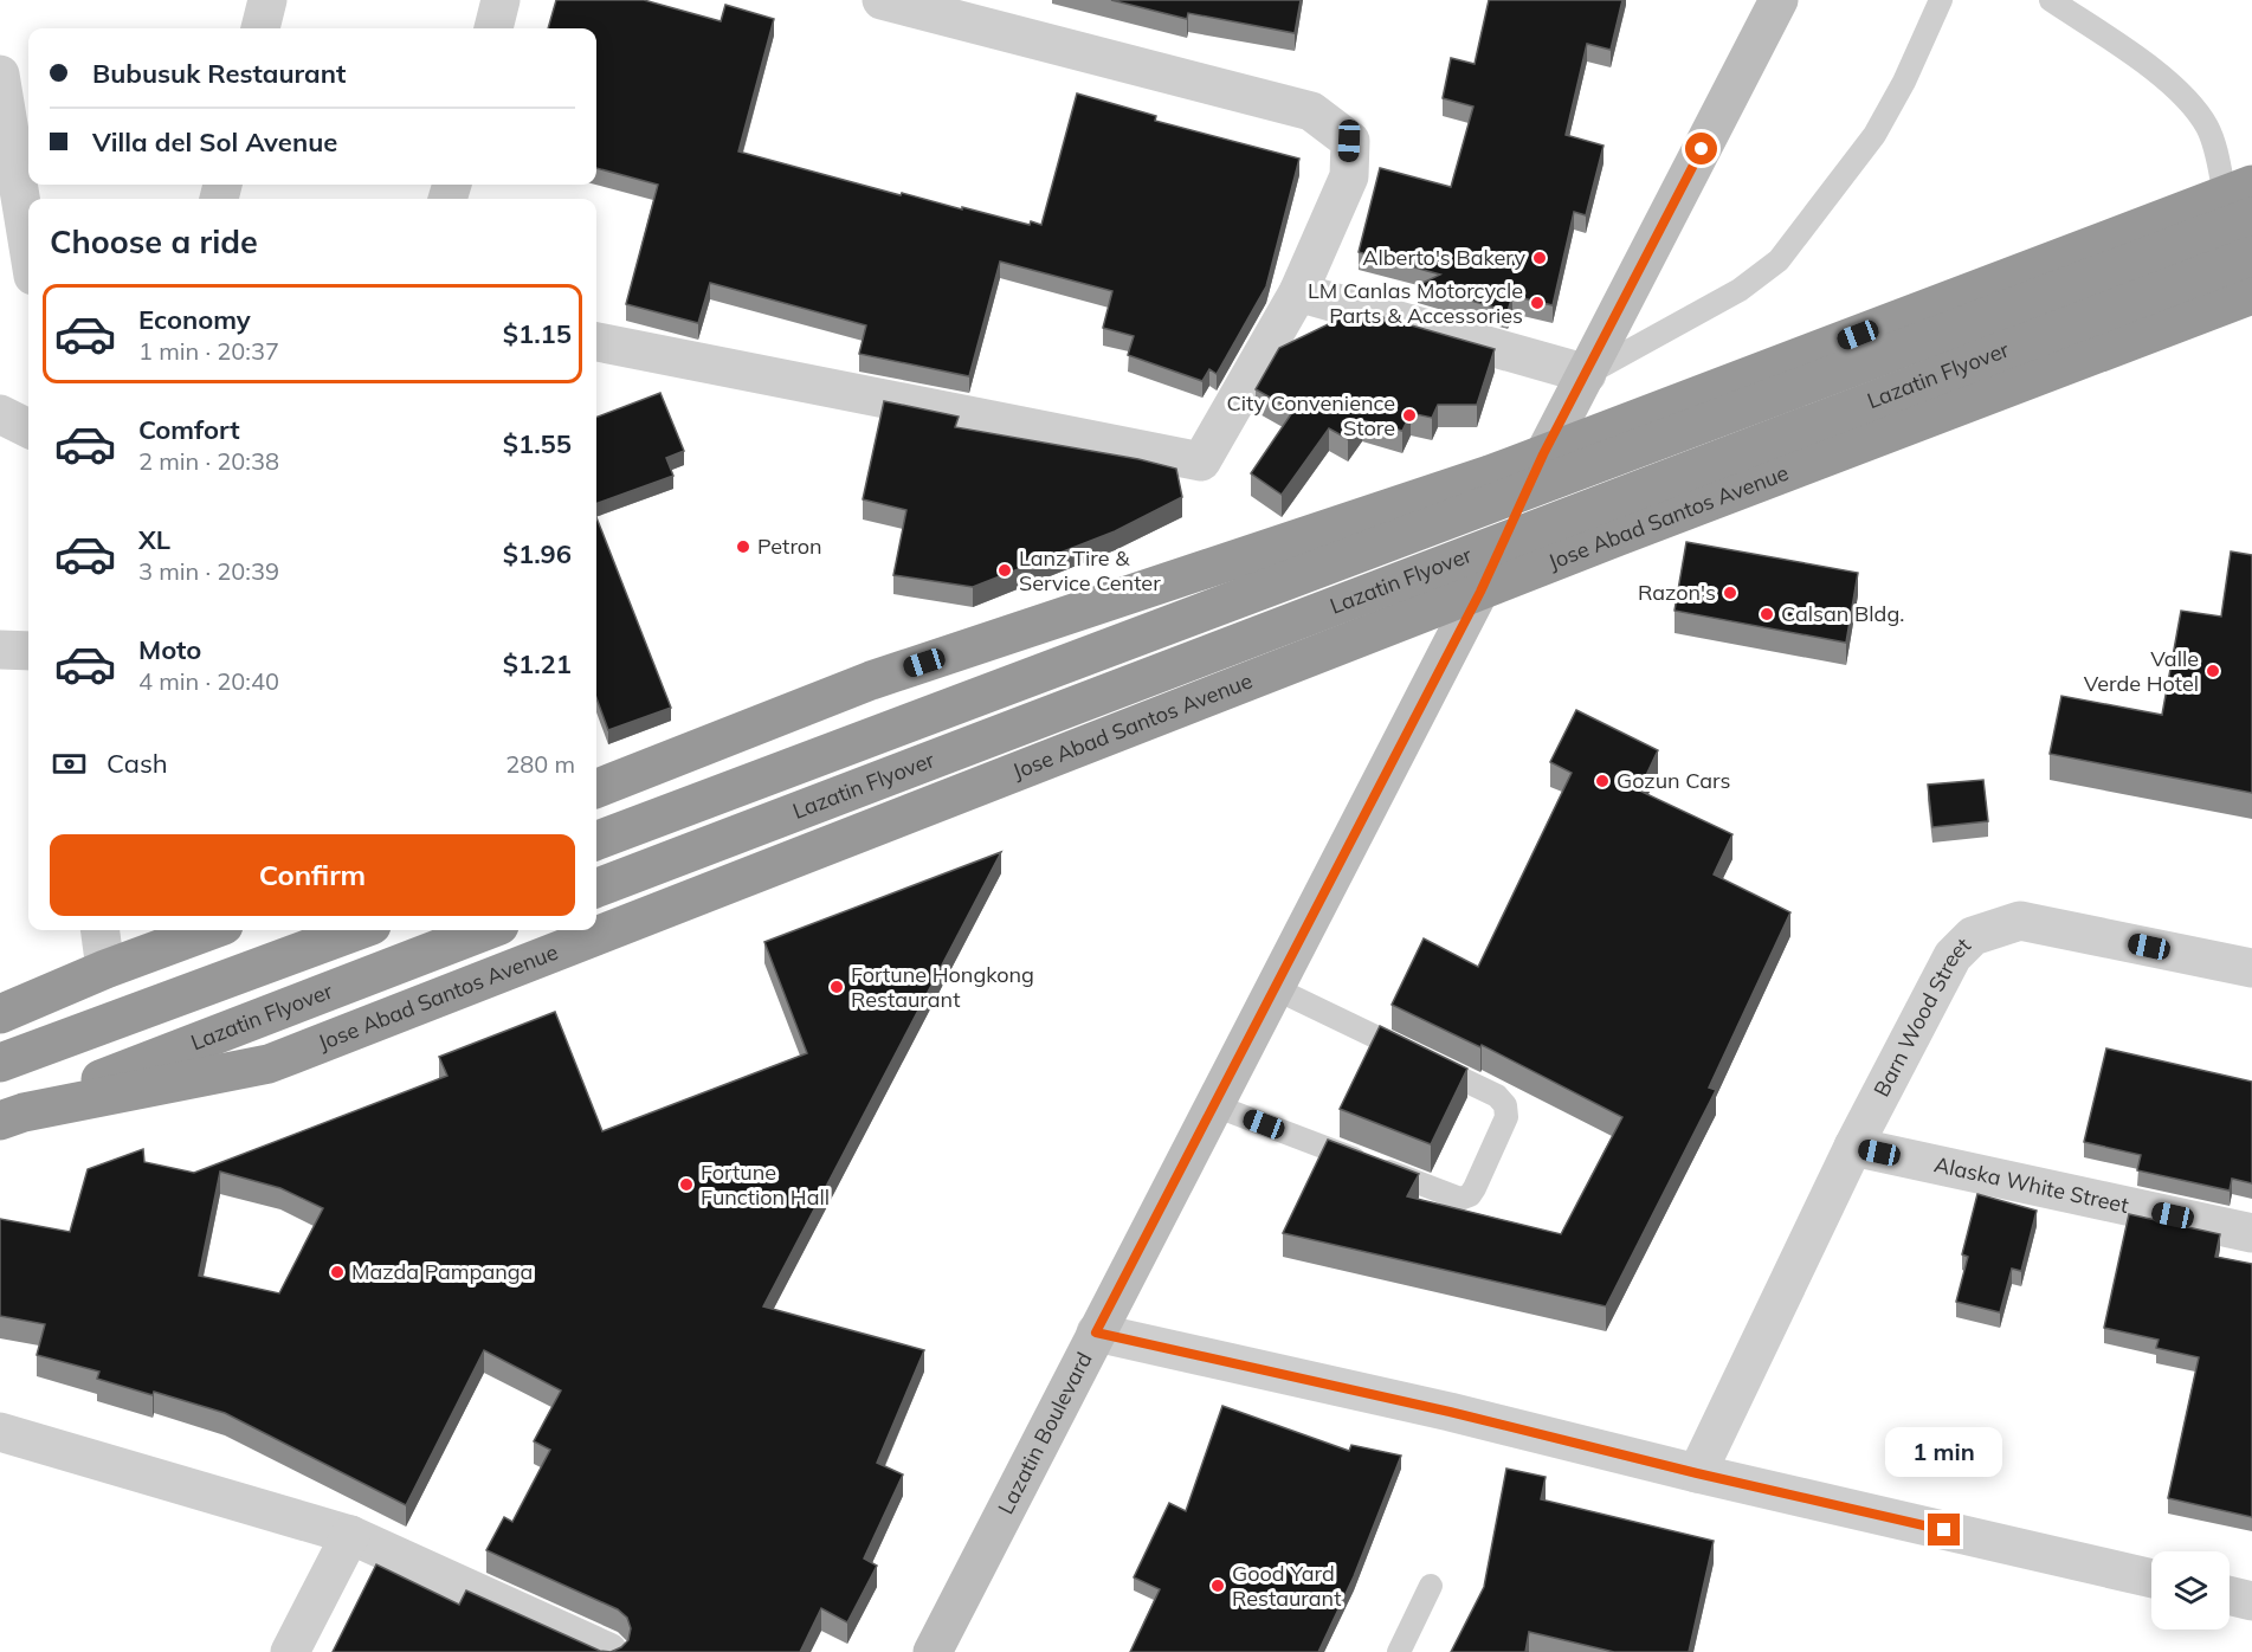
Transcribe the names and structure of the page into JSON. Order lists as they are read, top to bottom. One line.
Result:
{"streets":{"highway":["Lazatin Flyover","Jose Abad Santos Avenue"],"main road":["Lazatin Boulevard"],"street":["Barn Wood Street","Alaska White Street"]},"crossings":[["Lazatin Flyover","Jose Abad Santos Avenue"],["Jose Abad Santos Avenue","Lazatin Boulevard"],["Barn Wood Street","Alaska White Street"]],"places":["Alberto's Bakery","LM Canlas Motorcycle Parts & Accessories","City Convenience Store","Petron","Lanz Tire & Service Center","Razon's","Calsan Bldg.","Valle Verde Hotel","Gozun Cars","Fortune Hongkong Restaurant","Fortune Function Hall","Mazda Pampanga","Good Yard Restaurant"],"page":{"banner":["Bubusuk Restaurant","Villa del Sol Avenue"],"heading":"Choose a ride","list":[{"name":"Economy","note":"1 min · 20:37","value":"$1.15"},{"name":"Comfort","note":"2 min · 20:38","value":"$1.55"},{"name":"XL","note":"3 min · 20:39","value":"$1.96"},{"name":"Moto","note":"4 min · 20:40","value":"$1.21"}],"pay":["Cash","280 m"],"buttons":"Confirm","bubble":"1 min"}}
